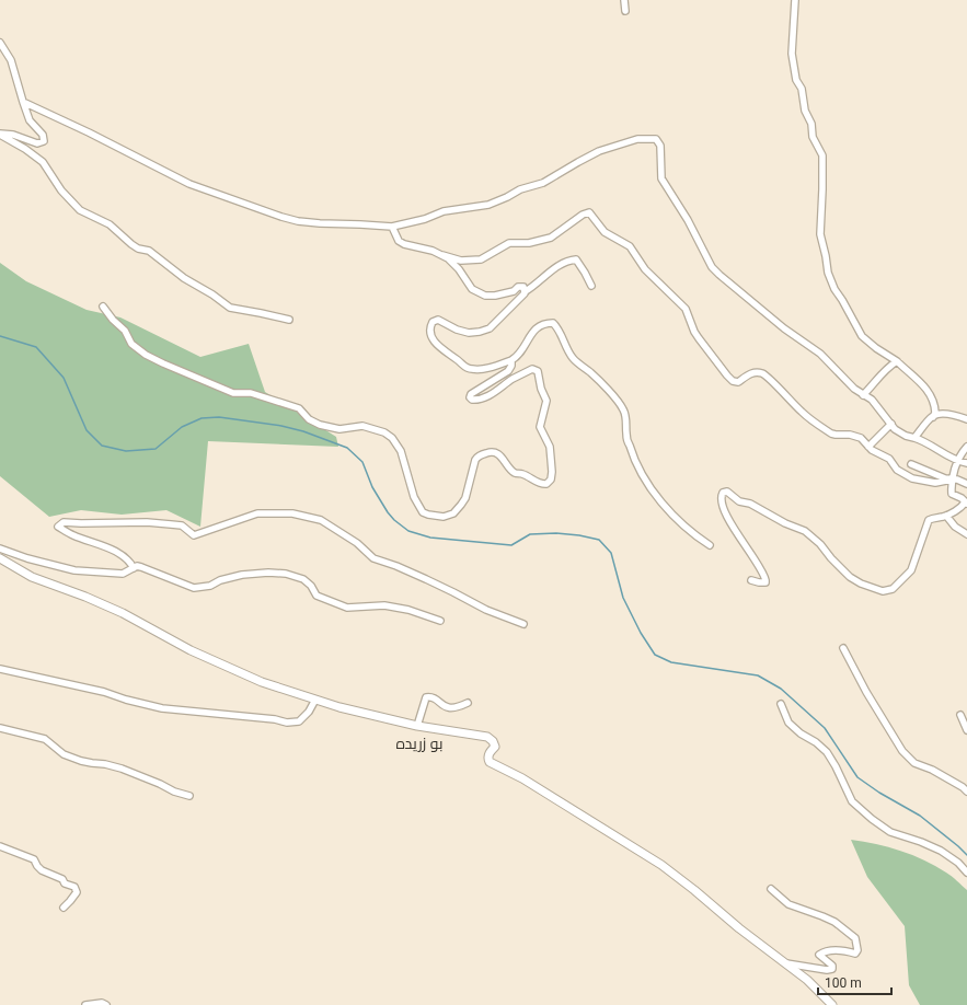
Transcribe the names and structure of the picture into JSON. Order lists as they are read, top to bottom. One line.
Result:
{"districts":["بو زريده"],"scale_bar":"100 m"}
